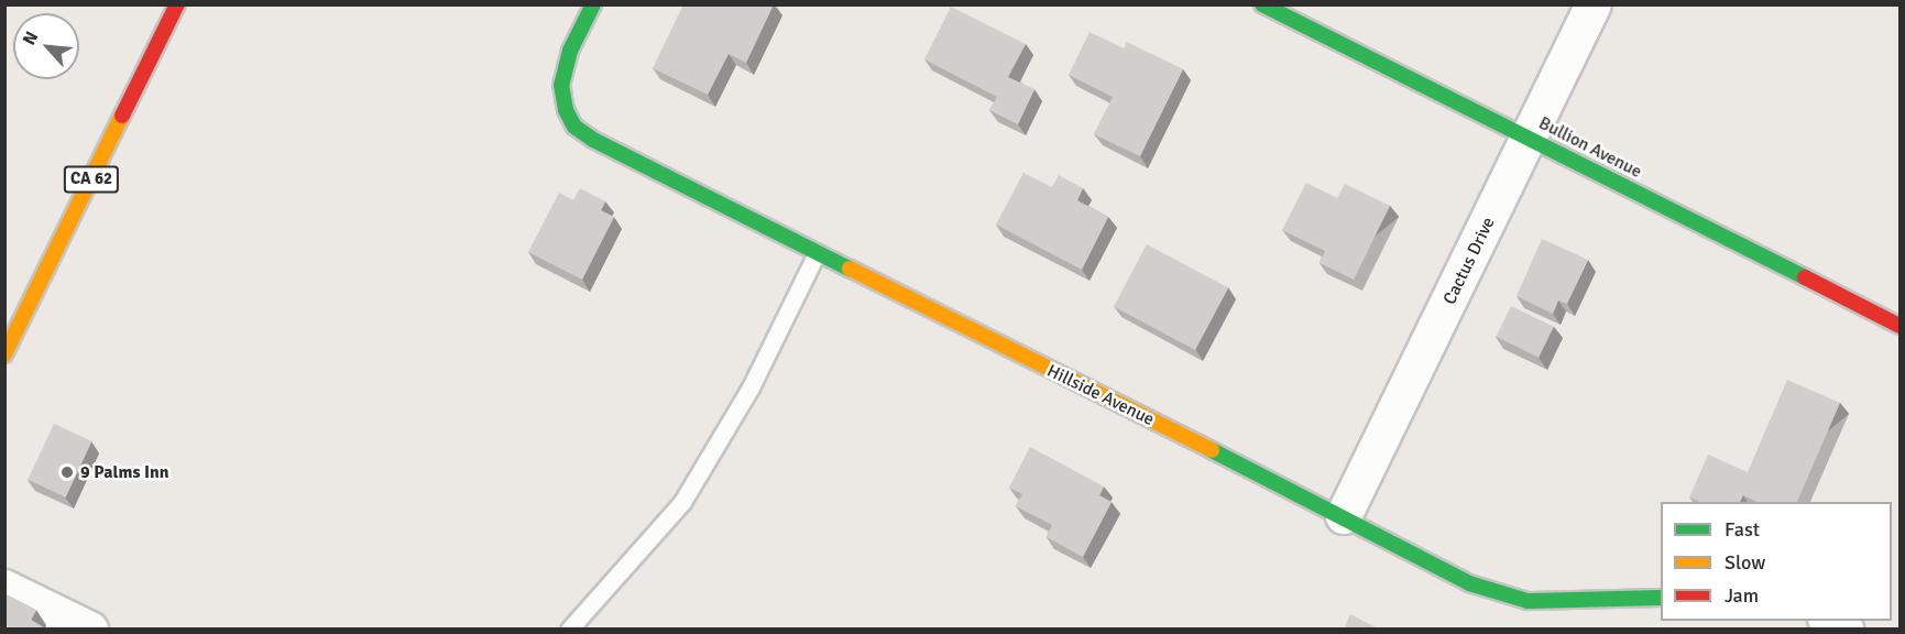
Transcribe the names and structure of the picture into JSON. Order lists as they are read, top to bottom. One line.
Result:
{"streets":{"street":["Bullion Avenue","CA 62","Cactus Drive","Hillside Avenue"]},"crossings":[["Bullion Avenue","Cactus Drive"],["Cactus Drive","Hillside Avenue"]],"places":["9 Palms Inn"],"legend":["Fast","Slow","Jam"],"north":"top left"}
